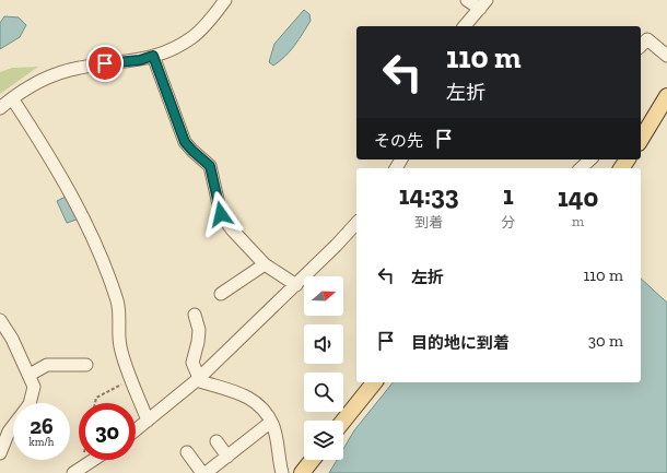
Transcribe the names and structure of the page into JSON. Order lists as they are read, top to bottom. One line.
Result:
{"north":"right","page":{"turn":["110 m","左折"],"then":"その先","eta":["14:33","到着","1","分","140","m"],"list":[{"name":"左折","value":"110 m"},{"name":"目的地に到着","value":"30 m"}],"speed":"26 km/h","limit":"30"}}
